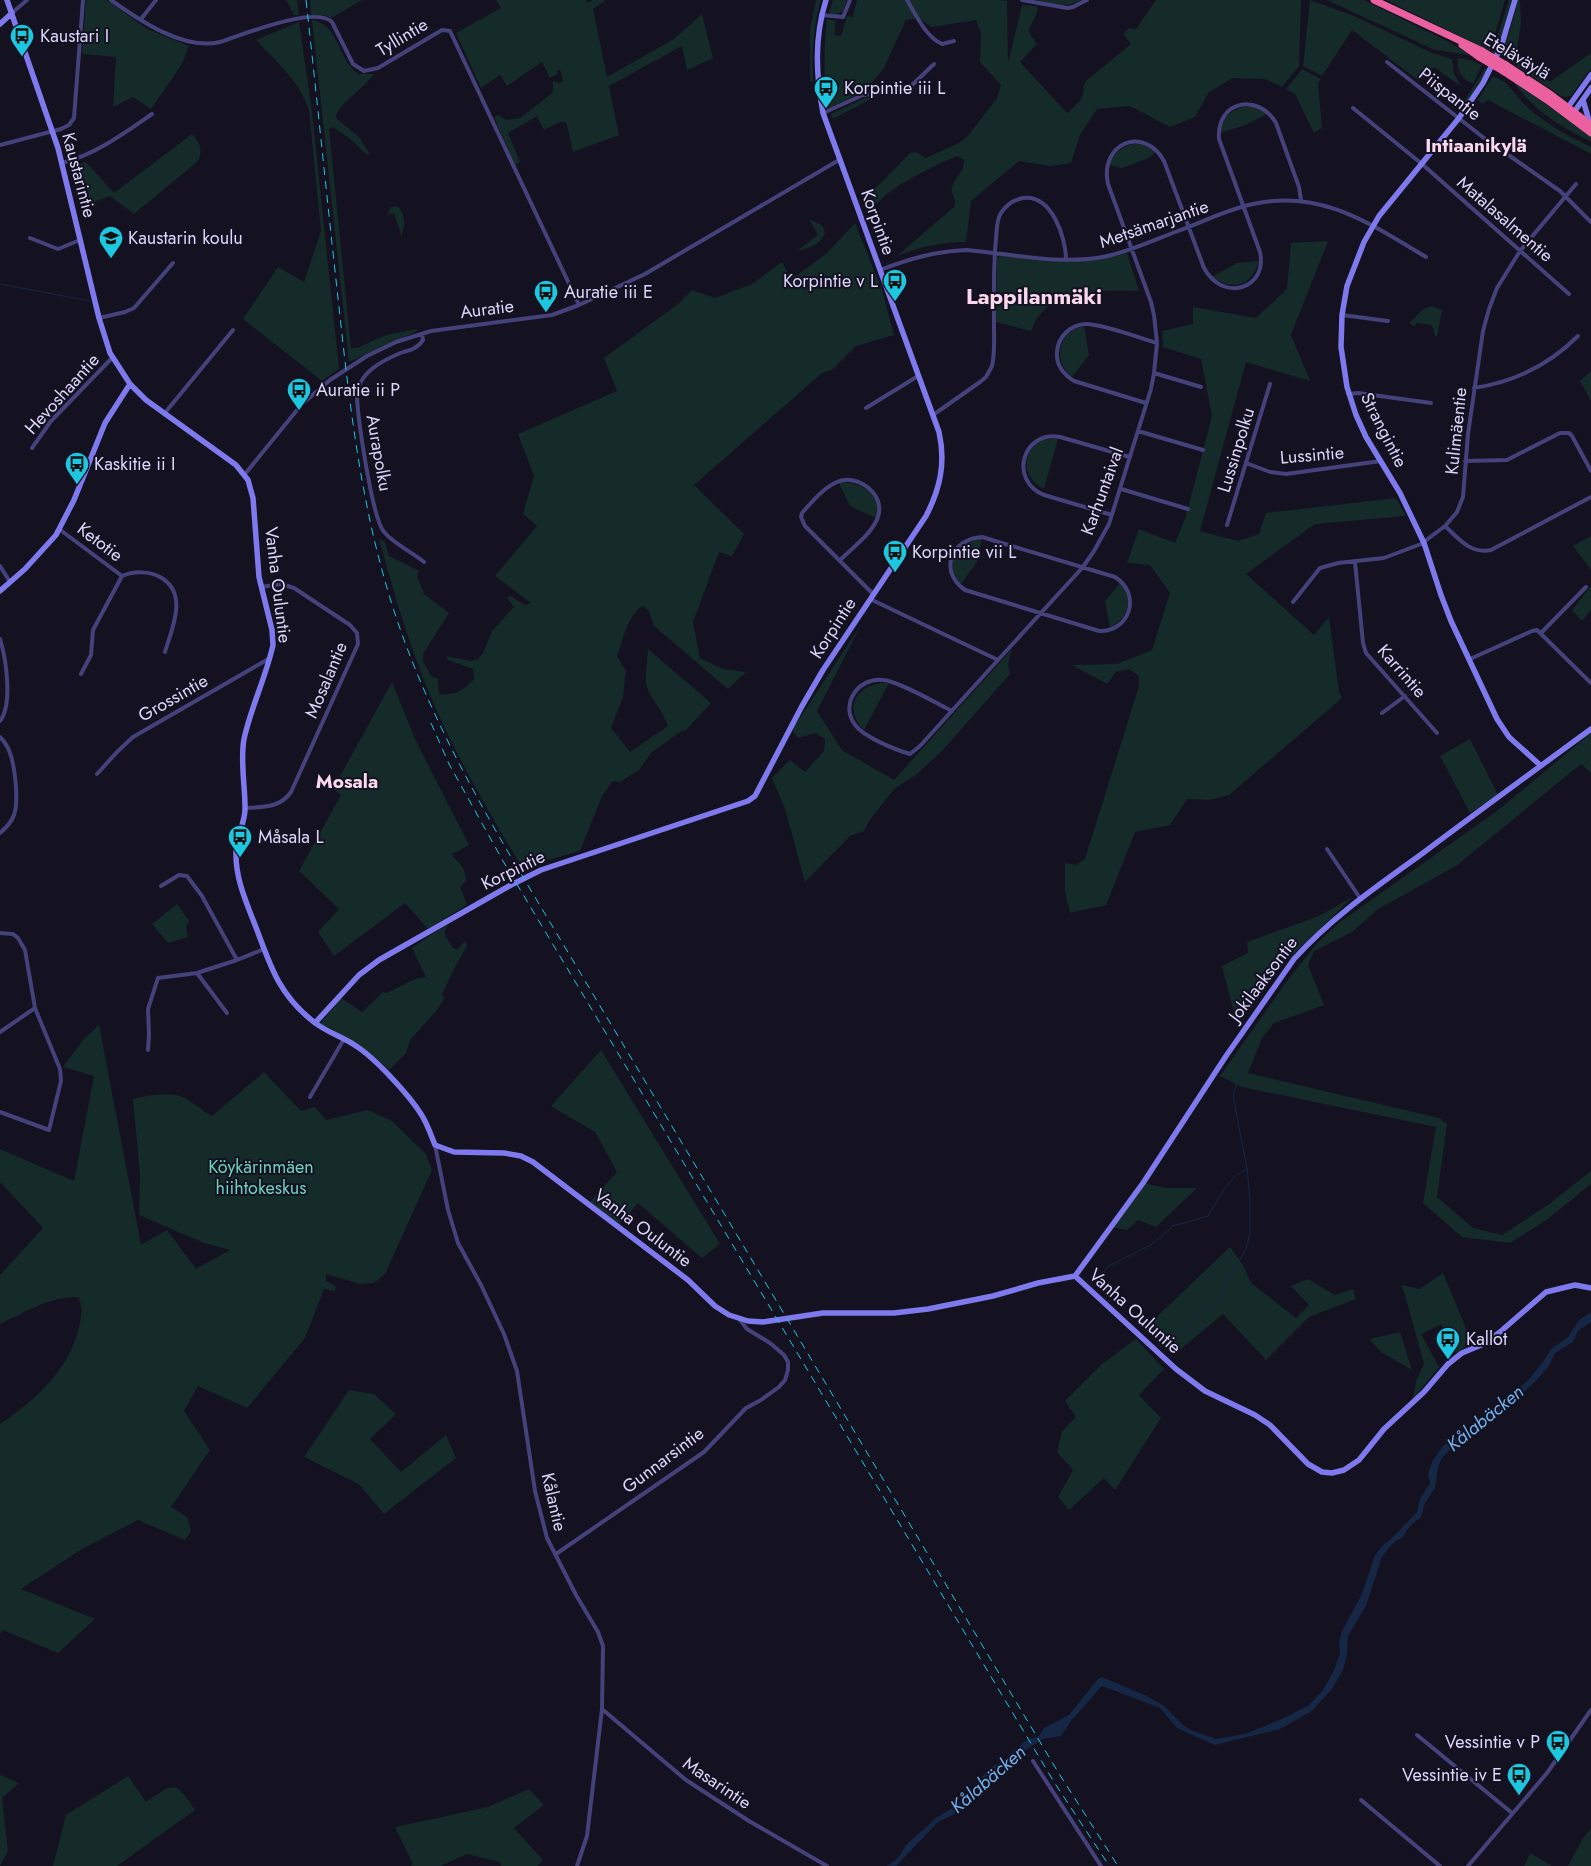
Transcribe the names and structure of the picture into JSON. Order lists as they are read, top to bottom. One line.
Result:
{"streets":{"highway":["Eteläväylä"],"street":["Tyllintie","Piispantie","Kaustarintie","Matalasalmentie","Korpintie","Metsämarjantie","Auratie","Hevoshaantie","Strangintie","Kulimäentie","Lussinpolku","Aurapolku","Lussintie","Karhuntaival","Ketotie","Vanha Ouluntie","Karrintie","Mosalantie","Grossintie","Jokilaaksontie","Gunnarsintie","Kålantie","Masarintie"]},"crossings":[["Tyllintie","Auratie"],["Piispantie","Strangintie"],["Piispantie","Kulimäentie"],["Kaustarintie","Hevoshaantie"],["Kaustarintie","Vanha Ouluntie"],["Matalasalmentie","Strangintie"],["Matalasalmentie","Kulimäentie"],["Korpintie","Metsämarjantie"],["Korpintie","Auratie"],["Korpintie","Vanha Ouluntie"],["Metsämarjantie","Strangintie"],["Metsämarjantie","Karhuntaival"],["Auratie","Aurapolku"],["Auratie","Vanha Ouluntie"],["Strangintie","Kulimäentie"],["Strangintie","Lussintie"],["Strangintie","Jokilaaksontie"],["Kulimäentie","Karrintie"],["Lussinpolku","Lussintie"],["Vanha Ouluntie","Mosalantie"],["Vanha Ouluntie","Grossintie"],["Vanha Ouluntie","Jokilaaksontie"],["Vanha Ouluntie","Gunnarsintie"],["Vanha Ouluntie","Kålantie"],["Gunnarsintie","Kålantie"],["Kålantie","Masarintie"]],"districts":["Intiaanikylä","Lappilanmäki","Mosala"],"water":["Kålabäcken"],"parks":["Köykärinmäen hiihtokeskus"],"places":{"bus stop":["Kaustari I","Korpintie iii L","Korpintie v L","Auratie iii E","Auratie ii P","Kaskitie ii I","Korpintie vii L","Måsala L","Kallot","Vessintie v P","Vessintie iv E"],"school or university":["Kaustarin koulu"]}}
